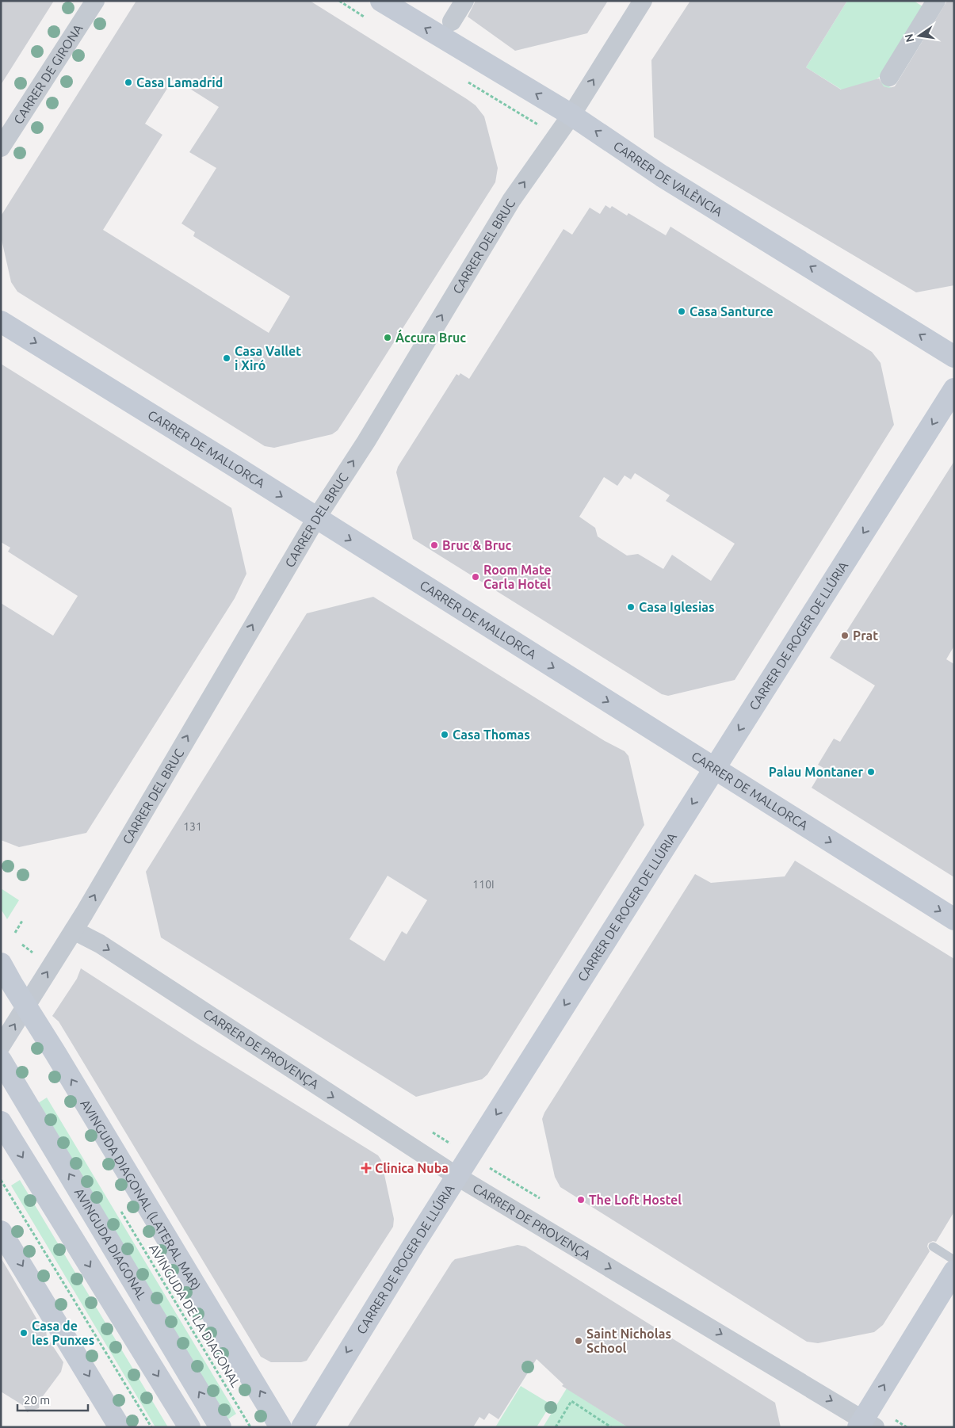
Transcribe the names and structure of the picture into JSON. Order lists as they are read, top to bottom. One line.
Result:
{"streets":{"main road":["CARRER DE VALÈNCIA","CARRER DE MALLORCA","CARRER DE ROGER DE LLÚRIA","AVINGUDA DIAGONAL (LATERAL MAR)","AVINGUDA DIAGONAL"],"street":["CARRER DE GIRONA","CARRER DEL BRUC","CARRER DE PROVENÇA"],"path":["AVINGUDA DE LA DIAGONAL"]},"crossings":[["CARRER DE VALÈNCIA","CARRER DEL BRUC"],["CARRER DEL BRUC","CARRER DE MALLORCA"],["CARRER DEL BRUC","CARRER DE PROVENÇA"],["CARRER DEL BRUC","AVINGUDA DIAGONAL (LATERAL MAR)"],["CARRER DE MALLORCA","CARRER DE ROGER DE LLÚRIA"],["CARRER DE ROGER DE LLÚRIA","CARRER DE PROVENÇA"]],"one_way":["CARRER DE VALÈNCIA","CARRER DEL BRUC","CARRER DE MALLORCA","CARRER DE ROGER DE LLÚRIA","CARRER DE PROVENÇA"],"places":{"other":["Casa Lamadrid","Casa Santurce","Áccura Bruc","Casa Vallet i Xiró","Bruc & Bruc","Room Mate Carla Hotel","Casa Iglesias","Prat","Casa Thomas","Palau Montaner","The Loft Hostel","Casa de les Punxes","Saint Nicholas School"],"health":["Clinica Nuba"]},"house_numbers":["131","110I"],"scale_bar":"20 m","north":"left"}
